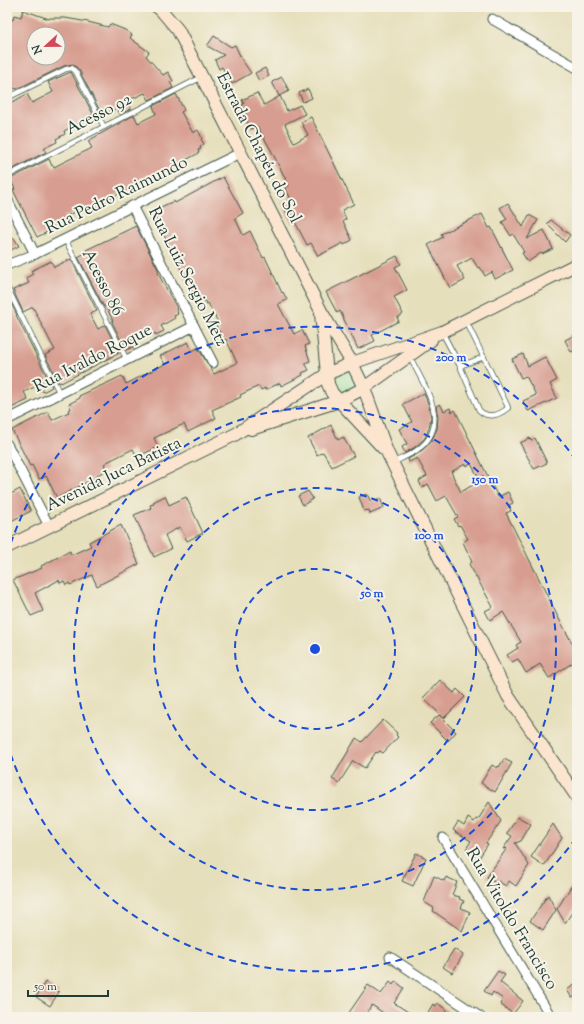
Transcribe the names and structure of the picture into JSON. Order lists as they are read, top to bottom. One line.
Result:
{"streets":{"main road":["Estrada Chapéu do Sol","Avenida Juca Batista"],"street":["Rua Pedro Raimundo","Rua Luiz Sergio Metz","Rua Ivaldo Roque","Rua Vitoldo Francisco"],"lane":["Acesso 92","Acesso 86"]},"crossings":[["Acesso 92","Estrada Chapéu do Sol"],["Estrada Chapéu do Sol","Rua Pedro Raimundo"],["Estrada Chapéu do Sol","Avenida Juca Batista"],["Rua Pedro Raimundo","Rua Luiz Sergio Metz"],["Rua Pedro Raimundo","Acesso 86"],["Rua Luiz Sergio Metz","Rua Ivaldo Roque"],["Acesso 86","Rua Ivaldo Roque"]],"scale_bar":"50 m","north":"left","rings":["200 m","150 m","100 m","50 m"]}
